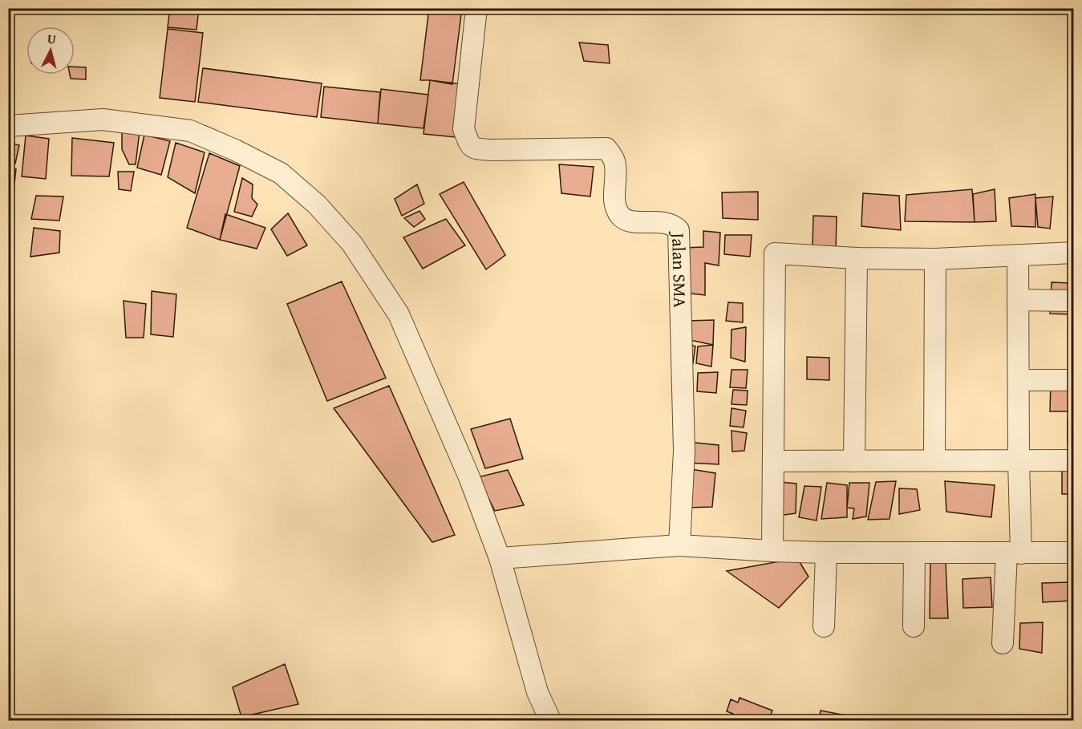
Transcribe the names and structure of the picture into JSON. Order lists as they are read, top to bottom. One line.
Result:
{"streets":{"street":["Jalan SMA"]},"north":"top"}
